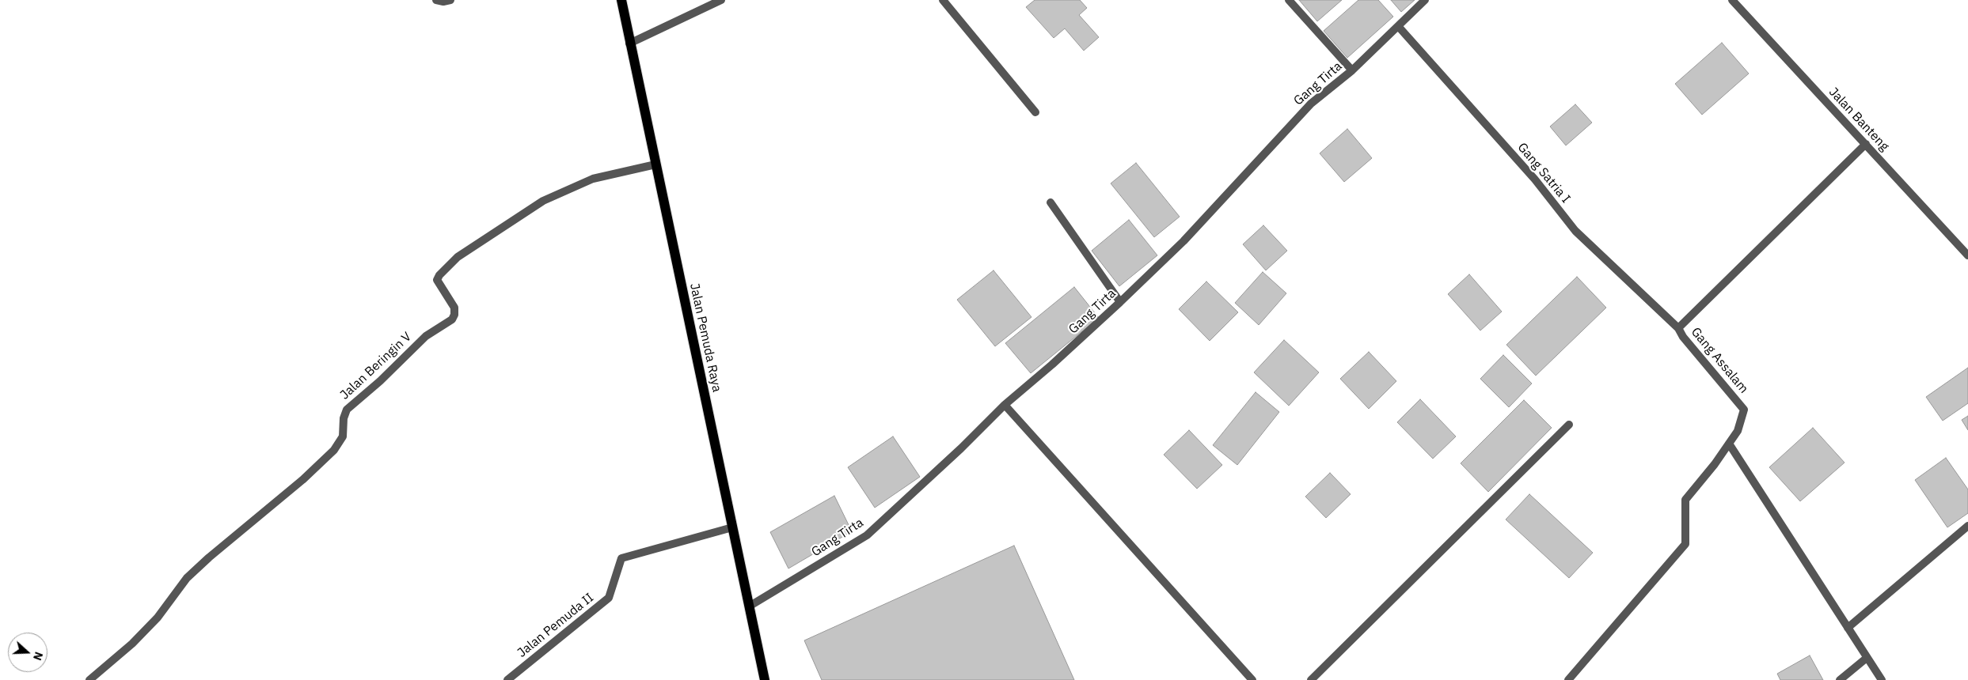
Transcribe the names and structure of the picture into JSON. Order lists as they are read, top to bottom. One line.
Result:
{"streets":{"main road":["Jalan Pemuda Raya"],"street":["Gang Tirta","Jalan Banteng","Gang Satria I","Gang Assalam","Jalan Beringin V","Jalan Pemuda II"]},"crossings":[["Gang Tirta","Gang Satria I"],["Gang Tirta","Jalan Pemuda Raya"],["Jalan Banteng","Gang Assalam"],["Gang Satria I","Gang Assalam"],["Jalan Pemuda Raya","Jalan Beringin V"],["Jalan Pemuda Raya","Jalan Pemuda II"]],"north":"right"}
